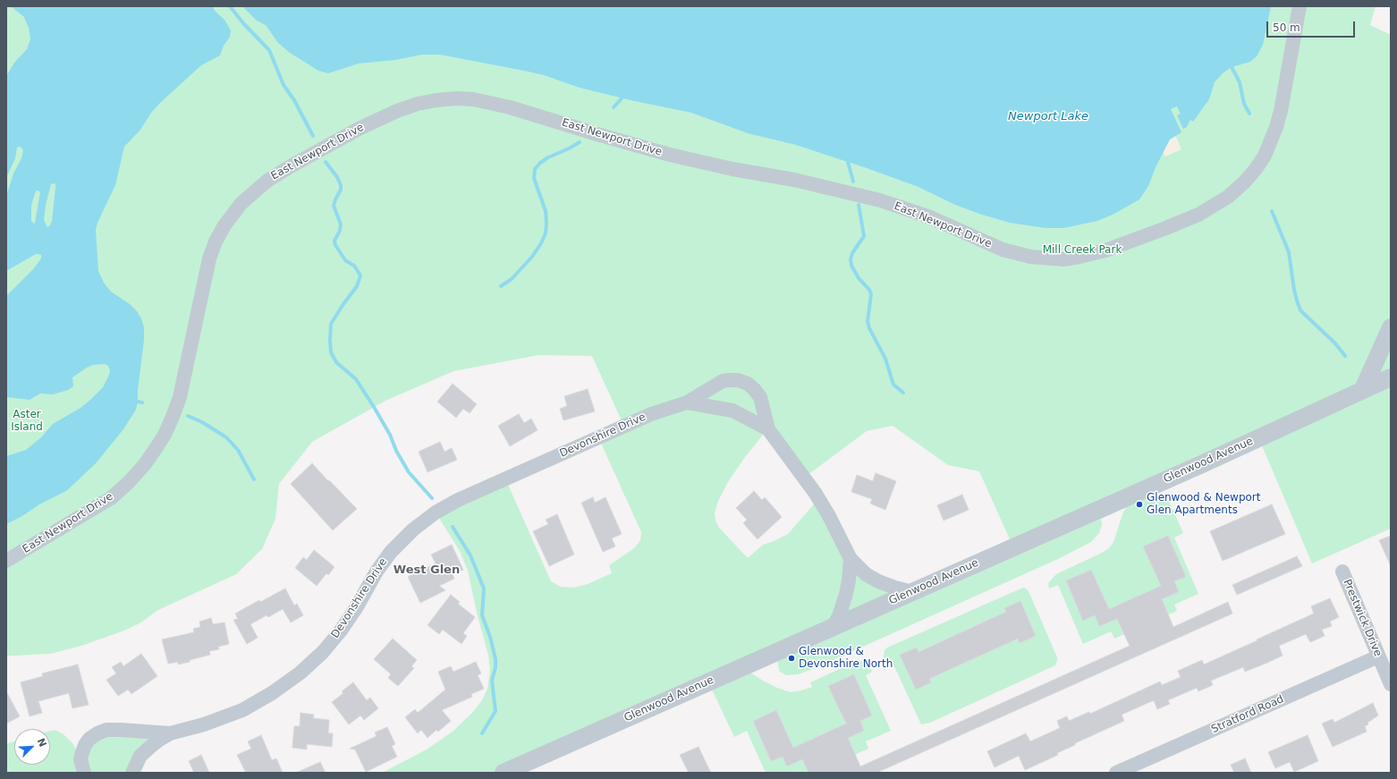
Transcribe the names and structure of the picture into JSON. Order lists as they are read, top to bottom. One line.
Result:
{"streets":{"street":["East Newport Drive","Devonshire Drive","Glenwood Avenue","Prestwick Drive","Stratford Road"]},"crossings":[["Devonshire Drive","Glenwood Avenue"],["Prestwick Drive","Stratford Road"]],"districts":["West Glen"],"water":["Newport Lake"],"parks":["Mill Creek Park","Aster Island"],"places":["Glenwood & Newport Glen Apartments","Glenwood & Devonshire North"],"scale_bar":"50 m","north":"top right"}
